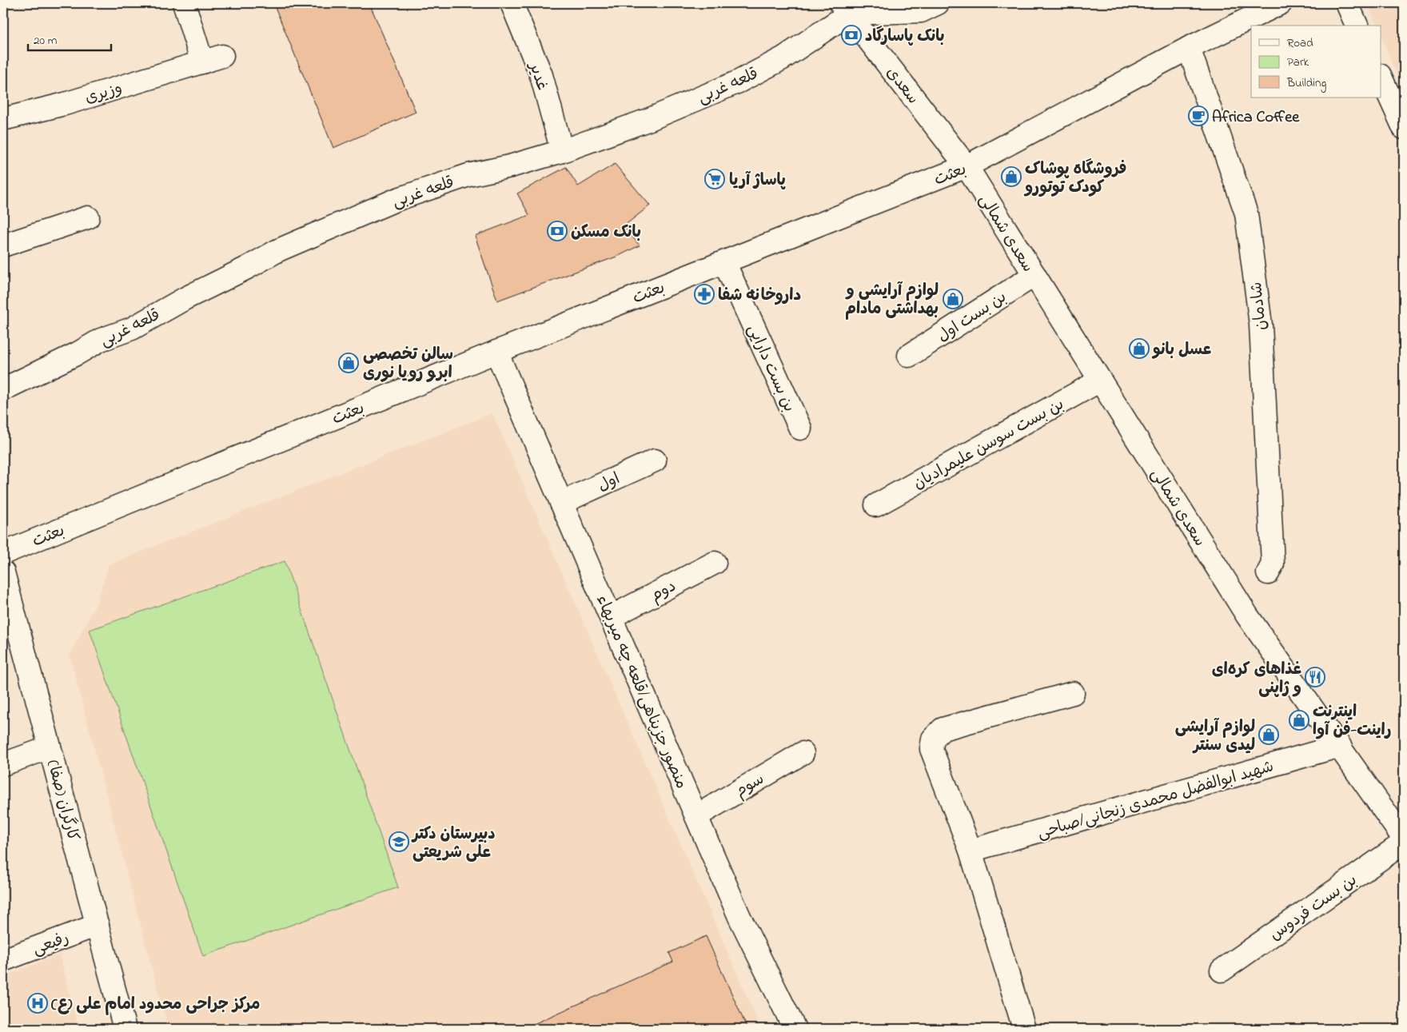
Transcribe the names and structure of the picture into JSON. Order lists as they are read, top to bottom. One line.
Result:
{"streets":{"street":["غدیر","قلعه غربی","سعدی","وزیری","بعثت","سعدی شمالی","شادمان","بن بست اول","بن بست دارایی","بن بست سوسن علیمرادیان","اول","دوم","منصور جزپناهی/قلعه چه میربهاء","سوم","شهید ابوالفضل محمدی زنجانی/صباحی","کارگران (صفا)","بن بست فردوس","رفیعی"]},"crossings":[["غدیر","قلعه غربی"],["قلعه غربی","سعدی"],["سعدی","بعثت"],["سعدی","سعدی شمالی"],["بعثت","سعدی شمالی"],["بعثت","شادمان"],["بعثت","بن بست دارایی"],["بعثت","منصور جزپناهی/قلعه چه میربهاء"],["سعدی شمالی","بن بست اول"],["سعدی شمالی","بن بست سوسن علیمرادیان"],["سعدی شمالی","شهید ابوالفضل محمدی زنجانی/صباحی"],["اول","منصور جزپناهی/قلعه چه میربهاء"],["دوم","منصور جزپناهی/قلعه چه میربهاء"],["منصور جزپناهی/قلعه چه میربهاء","سوم"],["کارگران (صفا)","رفیعی"]],"places":{"bank":["بانک پاسارگاد","بانک مسکن"],"cafe":["Africa Coffee"],"shop":["فروشگاه پوشاک کودک توتورو","لوازم آرایشی و بهداشتی مادام","عسل بانو","سالن تخصصی ابرو رویا نوری","اینترنت راینت-فن آوا","لوازم آرایشی لیدی سنتر"],"supermarket":["پاساژ آریا"],"pharmacy":["داروخانه شفا"],"restaurant":["غذاهای کره‌ای و ژاپنی"],"school or university":["دبیرستان دکتر علی شریعتی"],"hospital":["مرکز جراحی محدود امام علی (ع)"]},"legend":["Road","Park","Building"],"scale_bar":"20 m"}
